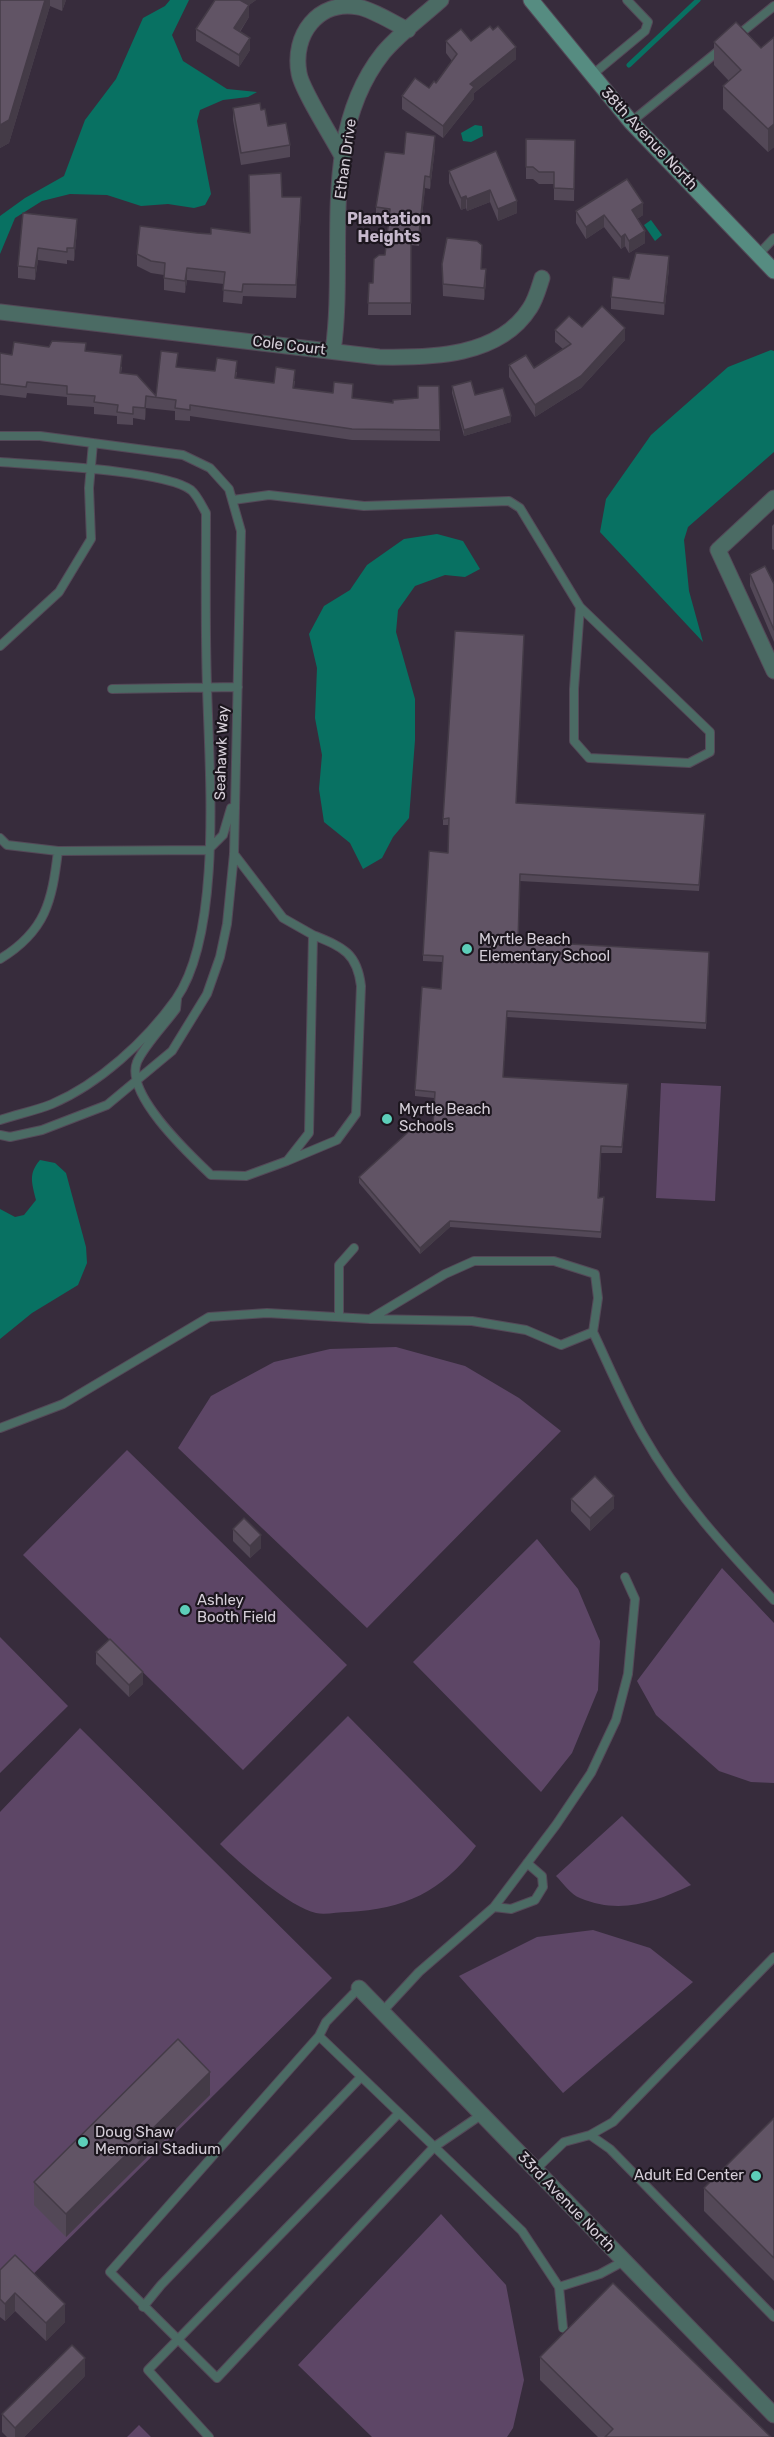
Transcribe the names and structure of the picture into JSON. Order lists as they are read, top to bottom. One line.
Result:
{"streets":{"main road":["38th Avenue North"],"street":["Ethan Drive","Cole Court","33rd Avenue North"],"lane":["Seahawk Way"]},"crossings":[["Ethan Drive","Cole Court"]],"districts":["Plantation Heights"],"places":["Myrtle Beach Elementary School","Myrtle Beach Schools","Ashley Booth Field","Doug Shaw Memorial Stadium","Adult Ed Center"]}
